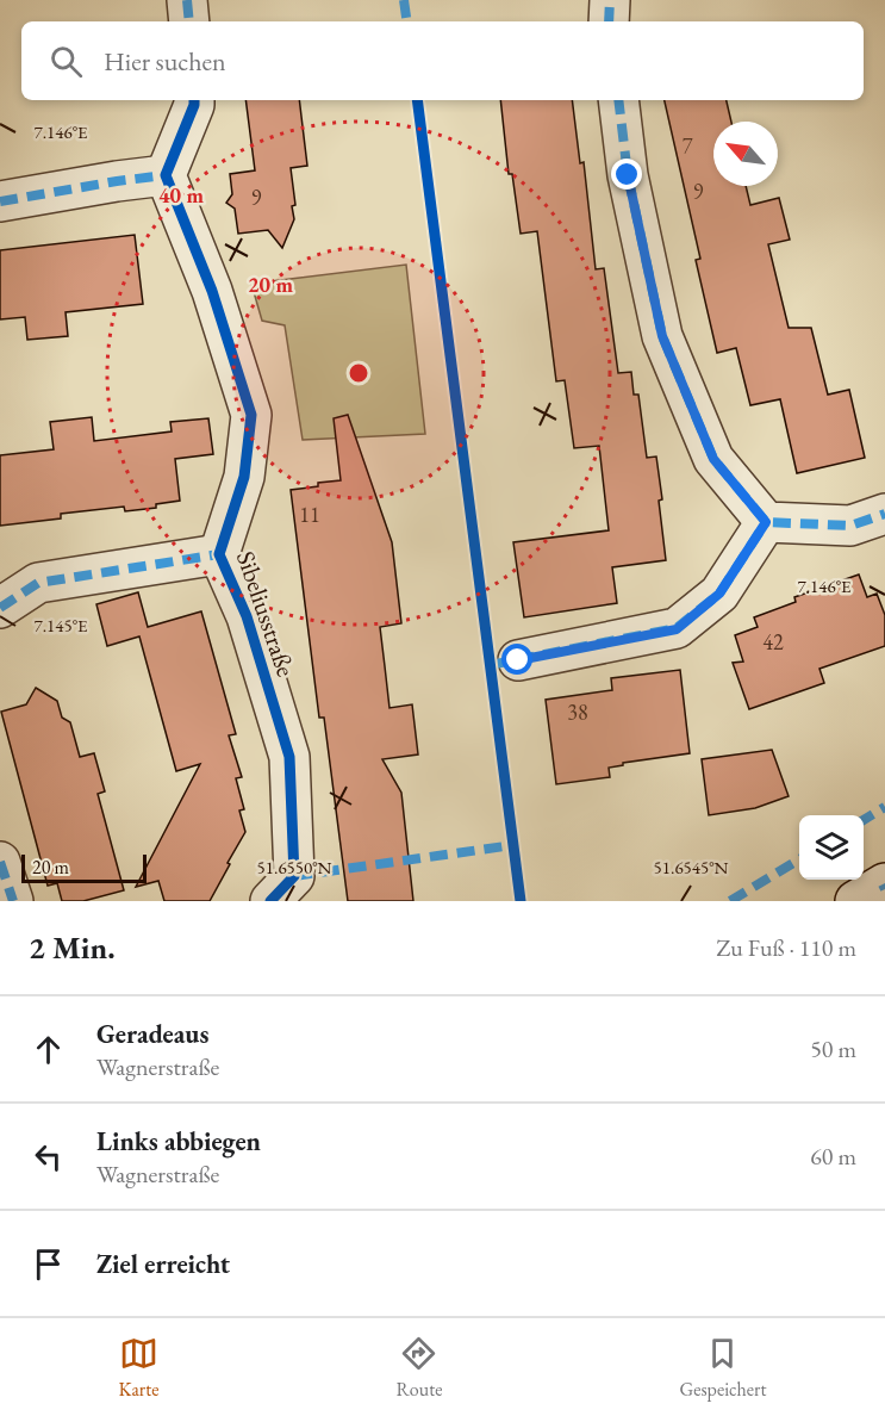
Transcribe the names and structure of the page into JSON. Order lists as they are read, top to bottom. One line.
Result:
{"streets":{"street":["Sibeliusstraße"]},"house_numbers":["7","9","9","11","42","38"],"scale_bar":"20 m","north":"top left","page":{"search":"Hier suchen","scale":"20 m","heading":["2 Min.","Zu Fuß · 110 m"],"list":[["Geradeaus","Wagnerstraße","50 m"],["Links abbiegen","Wagnerstraße","60 m"],"Ziel erreicht"],"nav":["Karte","Route","Gespeichert"]},"coordinates":["7.146°E","7.145°E","51.6550°N","51.6545°N"],"rings":["40 m","20 m"]}
